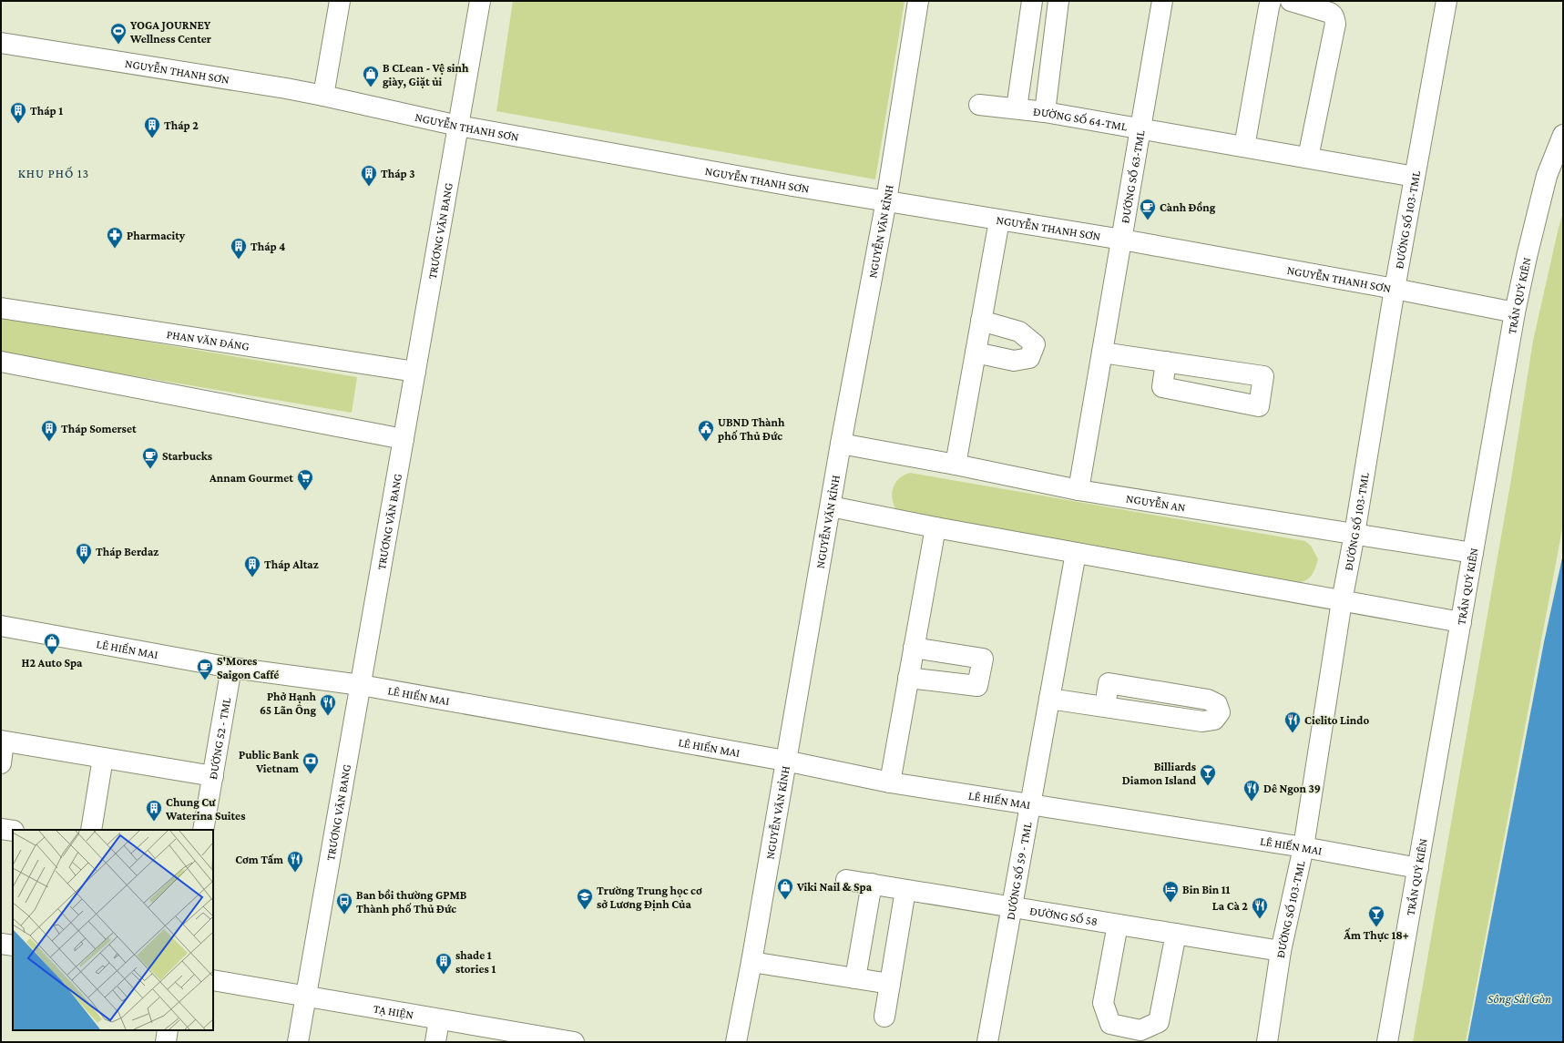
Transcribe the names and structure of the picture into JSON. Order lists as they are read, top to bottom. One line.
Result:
{"streets":{"street":["NGUYỄN THANH SƠN","ĐƯỜNG SỐ 64-TML","ĐƯỜNG SỐ 63-TML","ĐƯỜNG SỐ 103-TML","TRƯƠNG VĂN BANG","NGUYỄN VĂN KỈNH","TRẦN QUÝ KIÊN","PHAN VĂN ĐÁNG","NGUYỄN AN","LÊ HIẾN MAI","ĐƯỜNG 52 - TML","DƯỜNG SỐ 59 - TML","ĐƯỜNG SỐ 58","TẠ HIỆN"]},"crossings":[["NGUYỄN THANH SƠN","ĐƯỜNG SỐ 63-TML"],["NGUYỄN THANH SƠN","ĐƯỜNG SỐ 103-TML"],["NGUYỄN THANH SƠN","TRƯƠNG VĂN BANG"],["NGUYỄN THANH SƠN","NGUYỄN VĂN KỈNH"],["NGUYỄN THANH SƠN","TRẦN QUÝ KIÊN"],["ĐƯỜNG SỐ 64-TML","ĐƯỜNG SỐ 63-TML"],["ĐƯỜNG SỐ 64-TML","ĐƯỜNG SỐ 103-TML"],["ĐƯỜNG SỐ 63-TML","NGUYỄN AN"],["ĐƯỜNG SỐ 103-TML","NGUYỄN AN"],["ĐƯỜNG SỐ 103-TML","LÊ HIẾN MAI"],["ĐƯỜNG SỐ 103-TML","ĐƯỜNG SỐ 58"],["TRƯƠNG VĂN BANG","PHAN VĂN ĐÁNG"],["TRƯƠNG VĂN BANG","LÊ HIẾN MAI"],["TRƯƠNG VĂN BANG","TẠ HIỆN"],["NGUYỄN VĂN KỈNH","NGUYỄN AN"],["NGUYỄN VĂN KỈNH","LÊ HIẾN MAI"],["TRẦN QUÝ KIÊN","NGUYỄN AN"],["TRẦN QUÝ KIÊN","LÊ HIẾN MAI"],["LÊ HIẾN MAI","ĐƯỜNG 52 - TML"],["LÊ HIẾN MAI","DƯỜNG SỐ 59 - TML"],["DƯỜNG SỐ 59 - TML","ĐƯỜNG SỐ 58"]],"districts":["KHU PHỐ 13"],"water":["Sông Sài Gòn"],"places":{"sports":["YOGA JOURNEY Wellness Center"],"shop":["B CLean - Vệ sinh giày, Giặt ủi","H2 Auto Spa","Viki Nail & Spa"],"building":["Tháp 1","Tháp 2","Tháp 3","Tháp 4","Tháp Somerset","Tháp Berdaz","Tháp Altaz","Chung Cư Waterina Suites","shade 1 stories 1"],"cafe":["Cành Đồng","Starbucks","S'Mores Saigon Caffé"],"pharmacy":["Pharmacity"],"public building":["UBND Thành phố Thủ Đức"],"supermarket":["Annam Gourmet"],"restaurant":["Phở Hạnh 65 Lãn Ông","Cielito Lindo","Dê Ngon 39","Cơm Tấm","La Cà 2"],"bank":["Public Bank Vietnam"],"bar":["Billiards Diamon Island","Ấm Thực 18+"],"hotel":["Bin Bin 11"],"school or university":["Trường Trung học cơ sở Lương Định Của"],"bus stop":["Ban bồi thường GPMB Thành phố Thủ Đức"]}}
